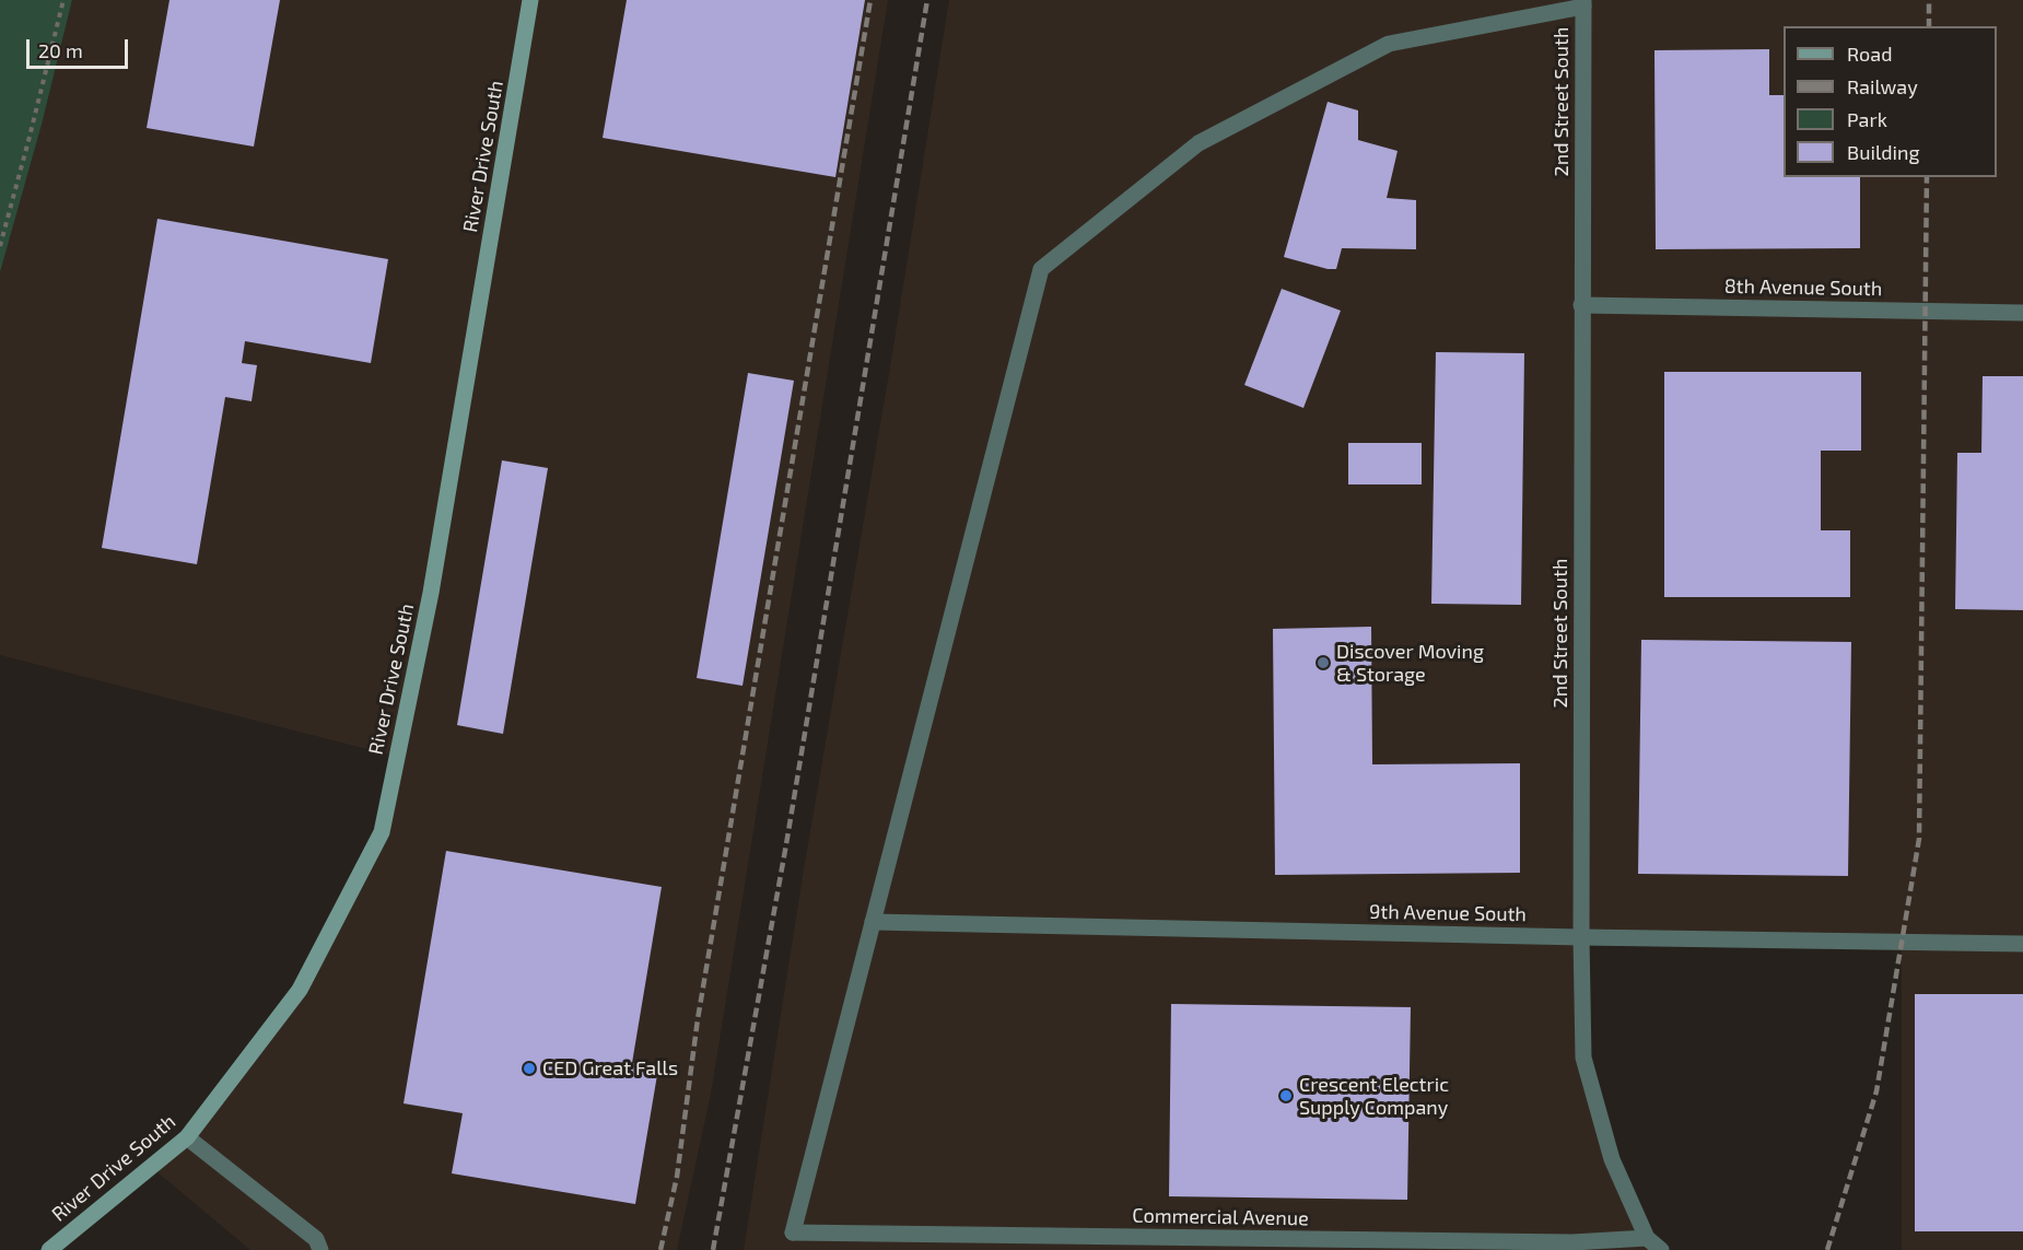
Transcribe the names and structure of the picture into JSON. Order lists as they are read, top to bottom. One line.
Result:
{"streets":{"main road":["River Drive South"],"street":["2nd Street South","8th Avenue South","9th Avenue South","Commercial Avenue"]},"crossings":[["2nd Street South","8th Avenue South"],["2nd Street South","9th Avenue South"],["2nd Street South","Commercial Avenue"],["9th Avenue South","Commercial Avenue"]],"places":["Discover Moving & Storage","CED Great Falls","Crescent Electric Supply Company"],"legend":["Road","Railway","Park","Building"],"scale_bar":"20 m"}
